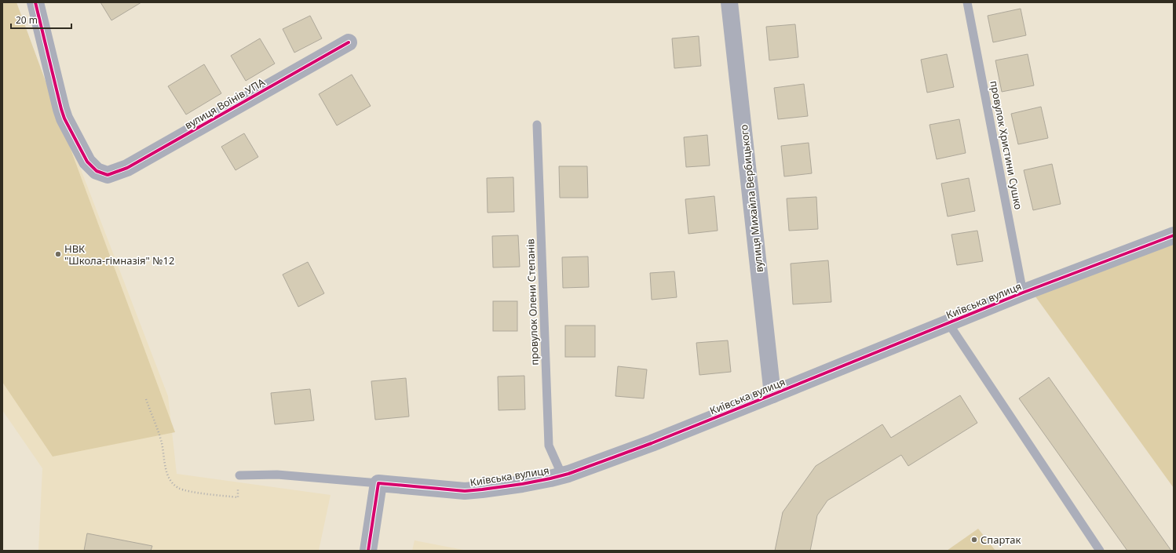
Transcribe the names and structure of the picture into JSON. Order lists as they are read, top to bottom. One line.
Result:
{"streets":{"street":["вулиця Воїнів УПА","вулиця Михайла Вербицького","Київська вулиця"],"lane":["провулок Христини Сушко","провулок Олени Степанів"]},"crossings":[["провулок Христини Сушко","Київська вулиця"],["вулиця Михайла Вербицького","Київська вулиця"],["Київська вулиця","провулок Олени Степанів"]],"places":["НВК \"Школа-гімназія\" №12","Спартак"],"scale_bar":"20 m"}
